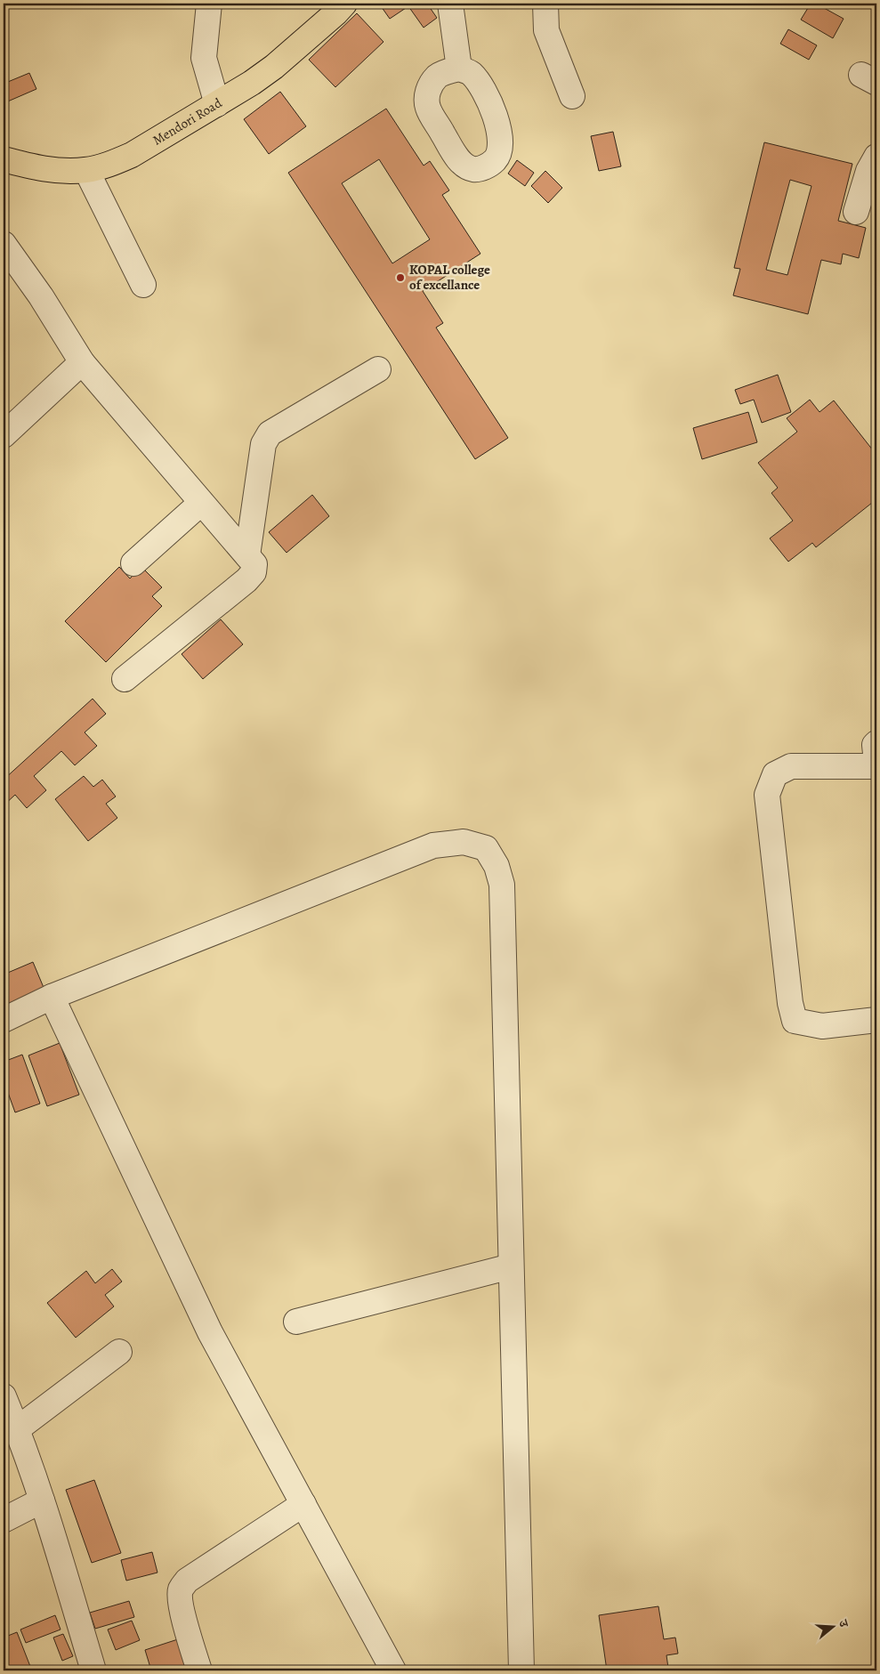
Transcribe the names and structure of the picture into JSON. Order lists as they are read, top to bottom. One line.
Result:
{"streets":{"main road":["Mendori Road"]},"places":["KOPAL college of excellance"],"north":"right"}
